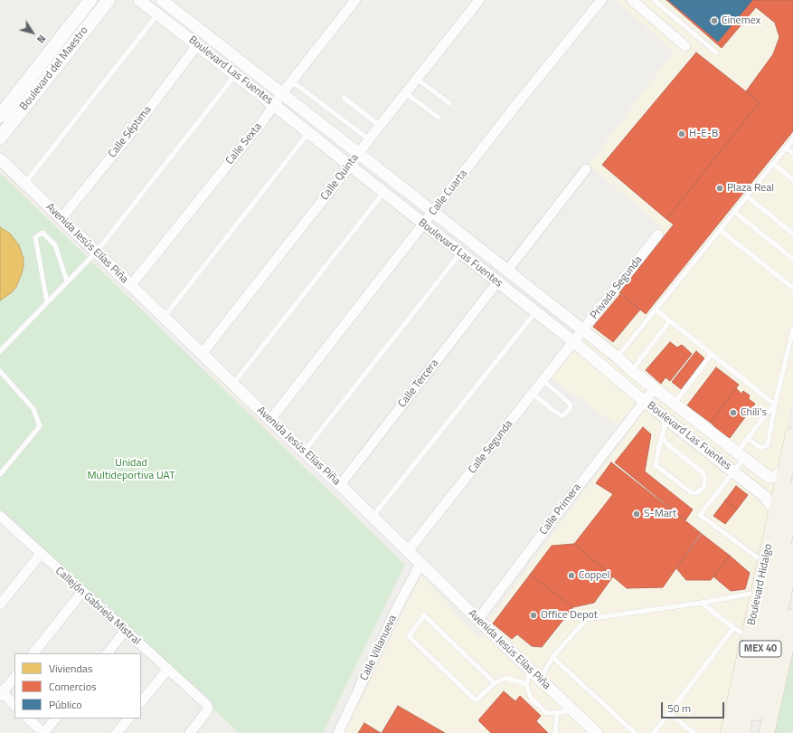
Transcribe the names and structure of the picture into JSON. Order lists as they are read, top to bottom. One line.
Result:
{"streets":{"main road":["Boulevard del Maestro","Boulevard Hidalgo","MEX 40"],"street":["Boulevard Las Fuentes","Calle Séptima","Calle Sexta","Calle Quinta","Calle Cuarta","Avenida Jesús Elías Piña","Privada Segunda","Calle Tercera","Calle Segunda","Calle Primera","Callejón Gabriela Mistral","Calle Villanueva"]},"crossings":[["Boulevard Las Fuentes","Calle Séptima"],["Boulevard Las Fuentes","Calle Sexta"],["Boulevard Las Fuentes","Calle Quinta"],["Boulevard Las Fuentes","Calle Cuarta"],["Boulevard Las Fuentes","Privada Segunda"],["Boulevard Las Fuentes","Calle Tercera"],["Boulevard Las Fuentes","Calle Segunda"],["Boulevard Las Fuentes","Calle Primera"],["Boulevard Las Fuentes","Boulevard Hidalgo"],["Calle Séptima","Avenida Jesús Elías Piña"],["Calle Sexta","Avenida Jesús Elías Piña"],["Calle Quinta","Avenida Jesús Elías Piña"],["Calle Cuarta","Avenida Jesús Elías Piña"],["Avenida Jesús Elías Piña","Calle Tercera"],["Avenida Jesús Elías Piña","Calle Segunda"],["Avenida Jesús Elías Piña","Calle Primera"],["Avenida Jesús Elías Piña","Calle Villanueva"],["Privada Segunda","Calle Segunda"]],"parks":["Unidad Multideportiva UAT"],"places":["Cinemex","H-E-B","Plaza Real","Chili's","S-Mart","Coppel","Office Depot"],"legend":["Viviendas","Comercios","Público"],"scale_bar":"50 m","north":"bottom right"}
